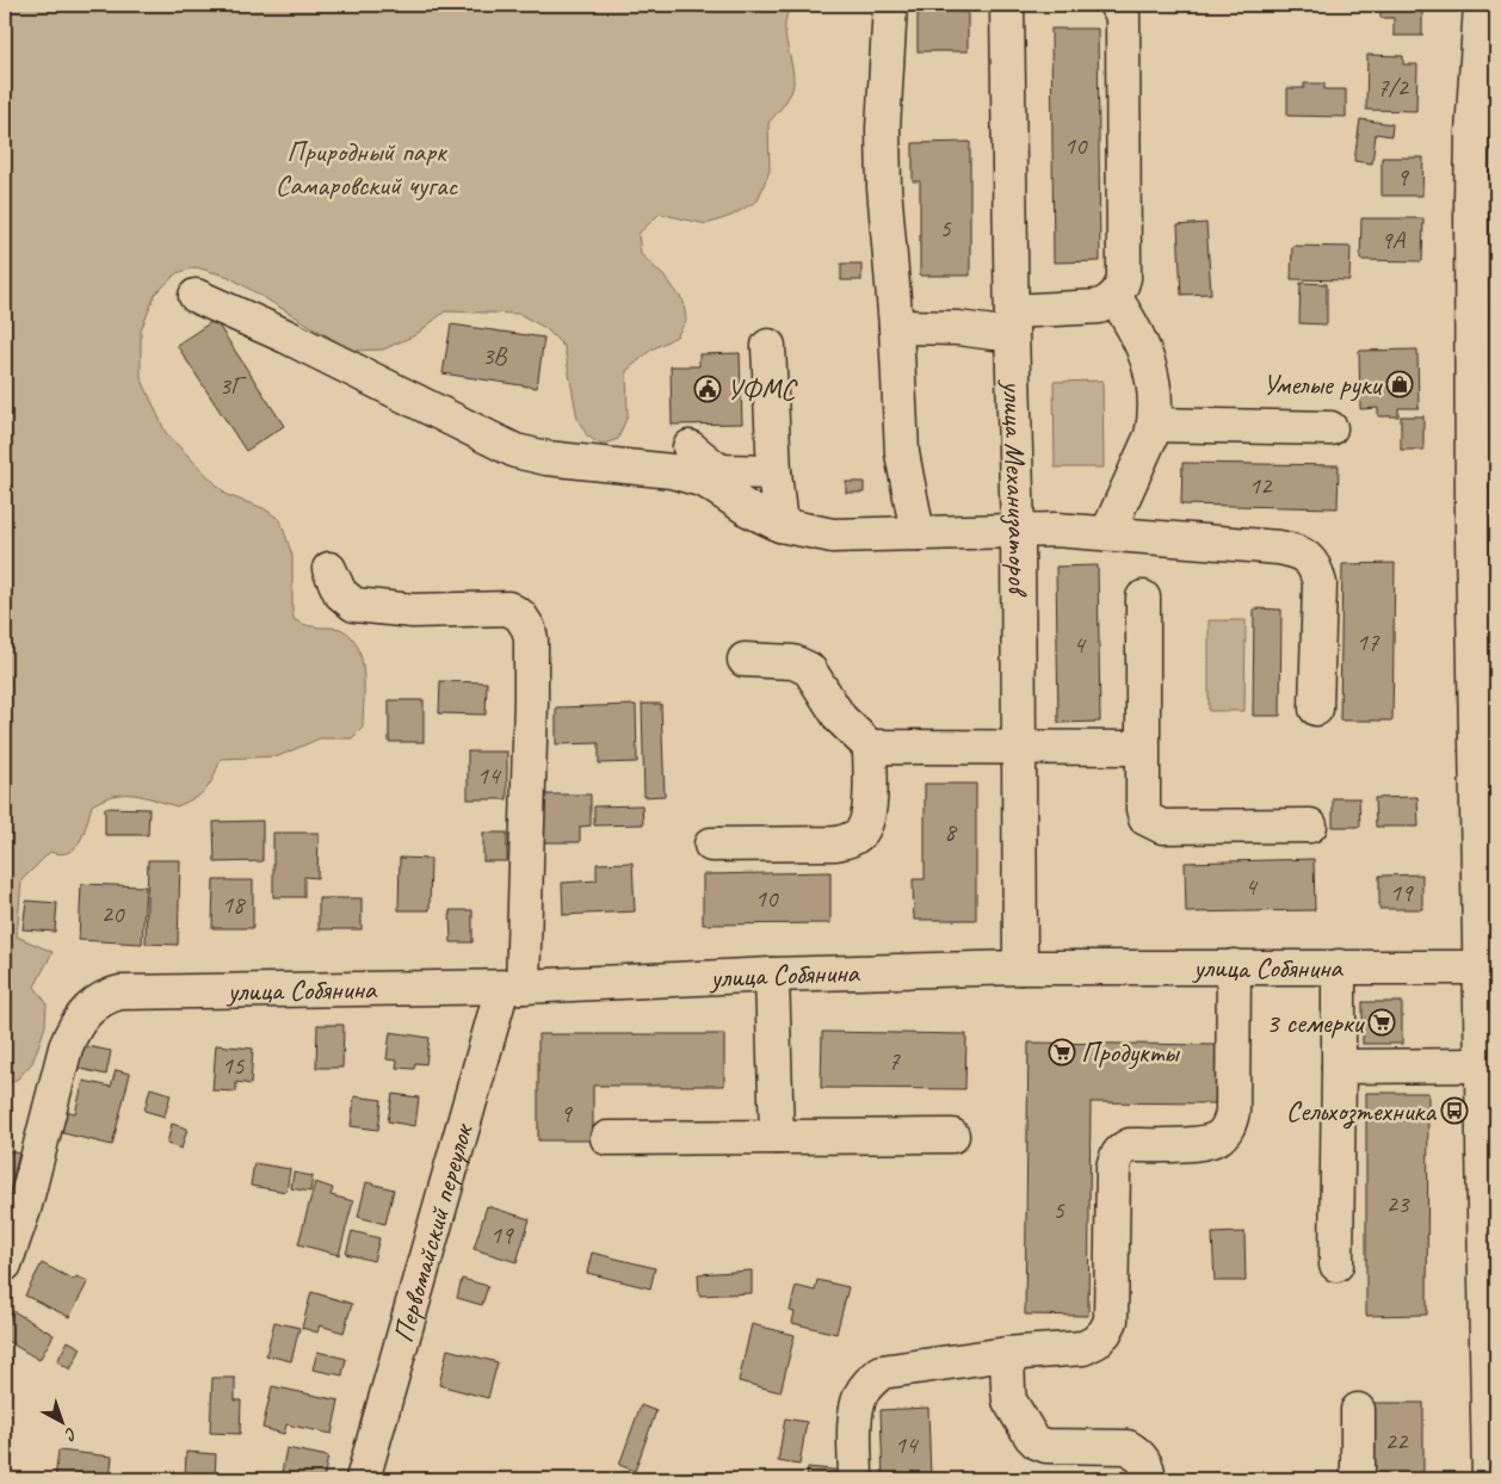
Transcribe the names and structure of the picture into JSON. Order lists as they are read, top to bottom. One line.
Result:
{"streets":{"street":["улица Механизаторов","улица Собянина","Первомайский переулок"]},"crossings":[["улица Механизаторов","улица Собянина"],["улица Собянина","Первомайский переулок"]],"parks":["Природный парк Самаровский чугас"],"places":{"shop":["Умелые руки"],"public building":["УФМС"],"supermarket":["3 семерки","Продукты"],"bus stop":["Сельхозтехника"]},"house_numbers":["7/2","10","9","5","9А","3В","3Г","12","17","4","14","8","4","19","10","18","20","7","15","9","23","5","19","22","14"],"north":"bottom right"}
